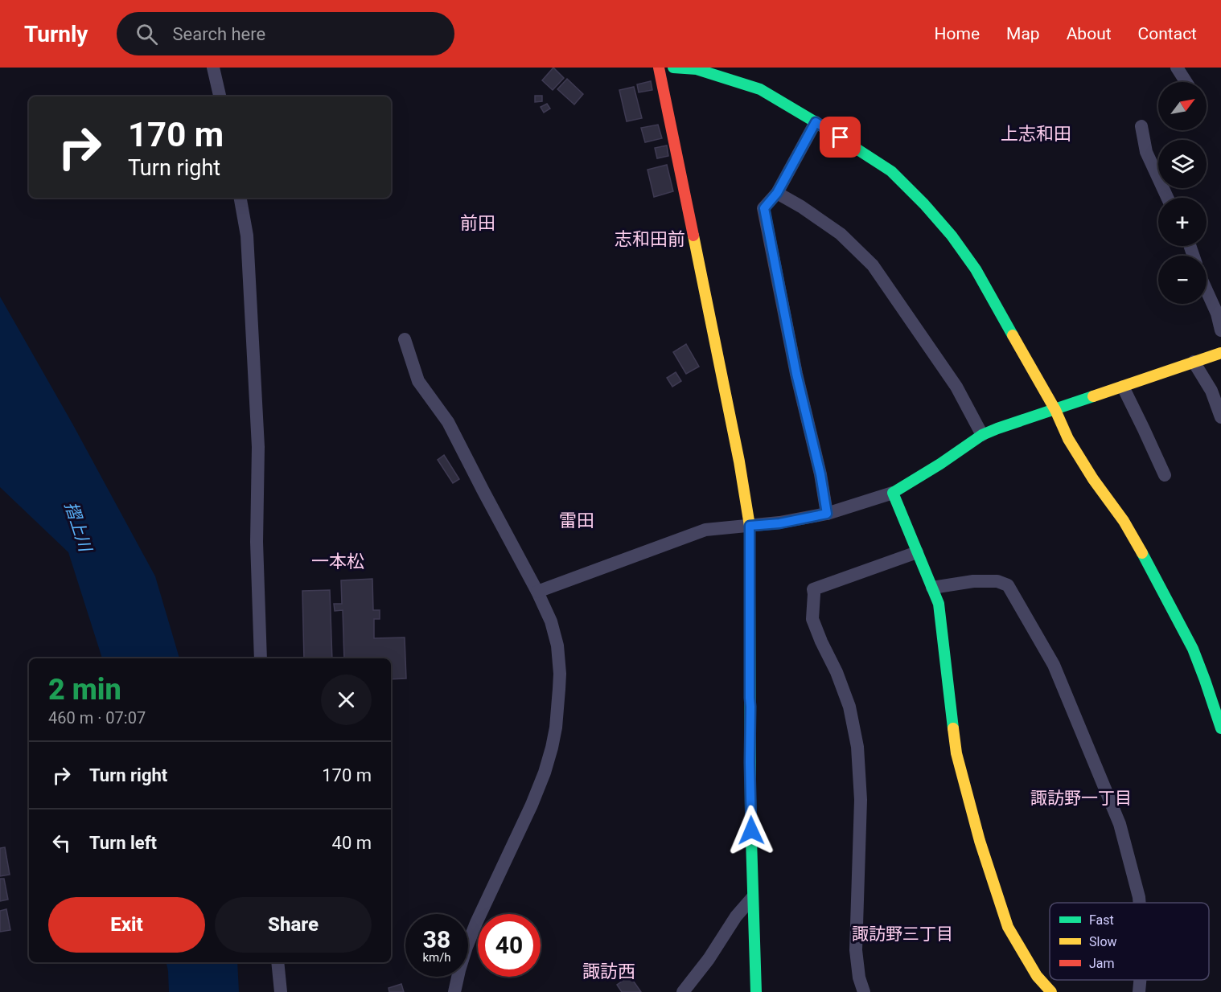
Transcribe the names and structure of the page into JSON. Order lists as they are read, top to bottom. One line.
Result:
{"districts":["上志和田","前田","志和田前","雷田","一本松","諏訪野一丁目","諏訪野三丁目","諏訪西"],"water":["摺上川"],"legend":["Fast","Slow","Jam"],"north":"top right","page":{"header":"Turnly","search":"Search here","nav":["Home","Map","About","Contact"],"map_buttons":["+","−"],"turn":["170 m","Turn right"],"heading":["2 min","460 m · 07:07"],"list":[{"name":"Turn right","value":"170 m"},{"name":"Turn left","value":"40 m"}],"buttons":["Exit","Share"],"speed":"38 km/h","limit":"40"}}
